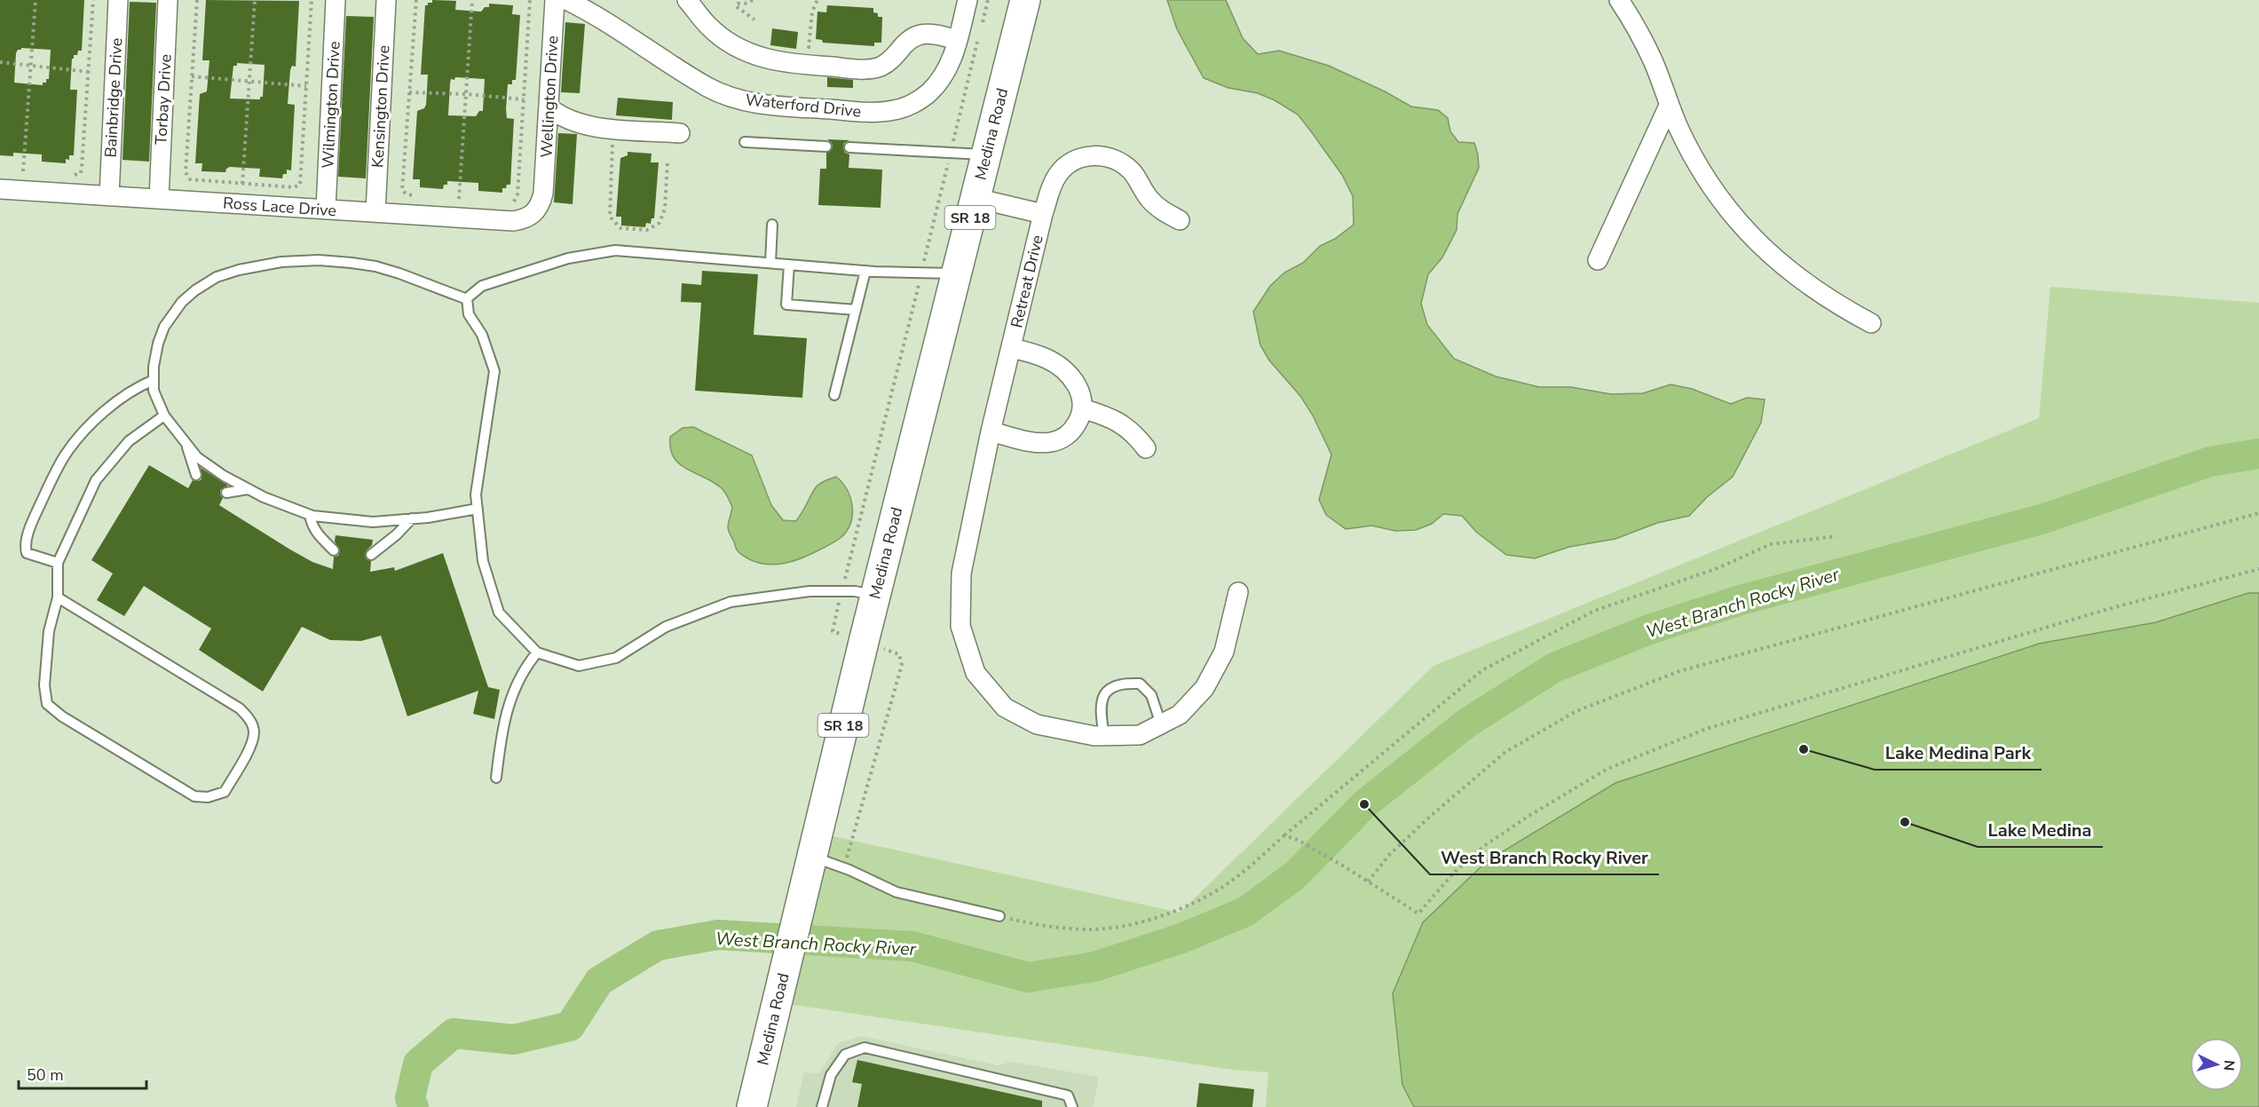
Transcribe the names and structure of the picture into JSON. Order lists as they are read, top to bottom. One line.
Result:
{"streets":{"highway":["Medina Road","SR 18"],"street":["Wellington Drive","Bainbridge Drive","Torbay Drive","Wilmington Drive","Waterford Drive","Kensington Drive","Ross Lace Drive","Retreat Drive"]},"crossings":[["Wellington Drive","Ross Lace Drive"],["Bainbridge Drive","Ross Lace Drive"],["Torbay Drive","Ross Lace Drive"],["Wilmington Drive","Ross Lace Drive"],["Kensington Drive","Ross Lace Drive"],["Medina Road","Retreat Drive"]],"water":["West Branch Rocky River"],"places":["Lake Medina Park","West Branch Rocky River","Lake Medina"],"scale_bar":"50 m","north":"right"}
